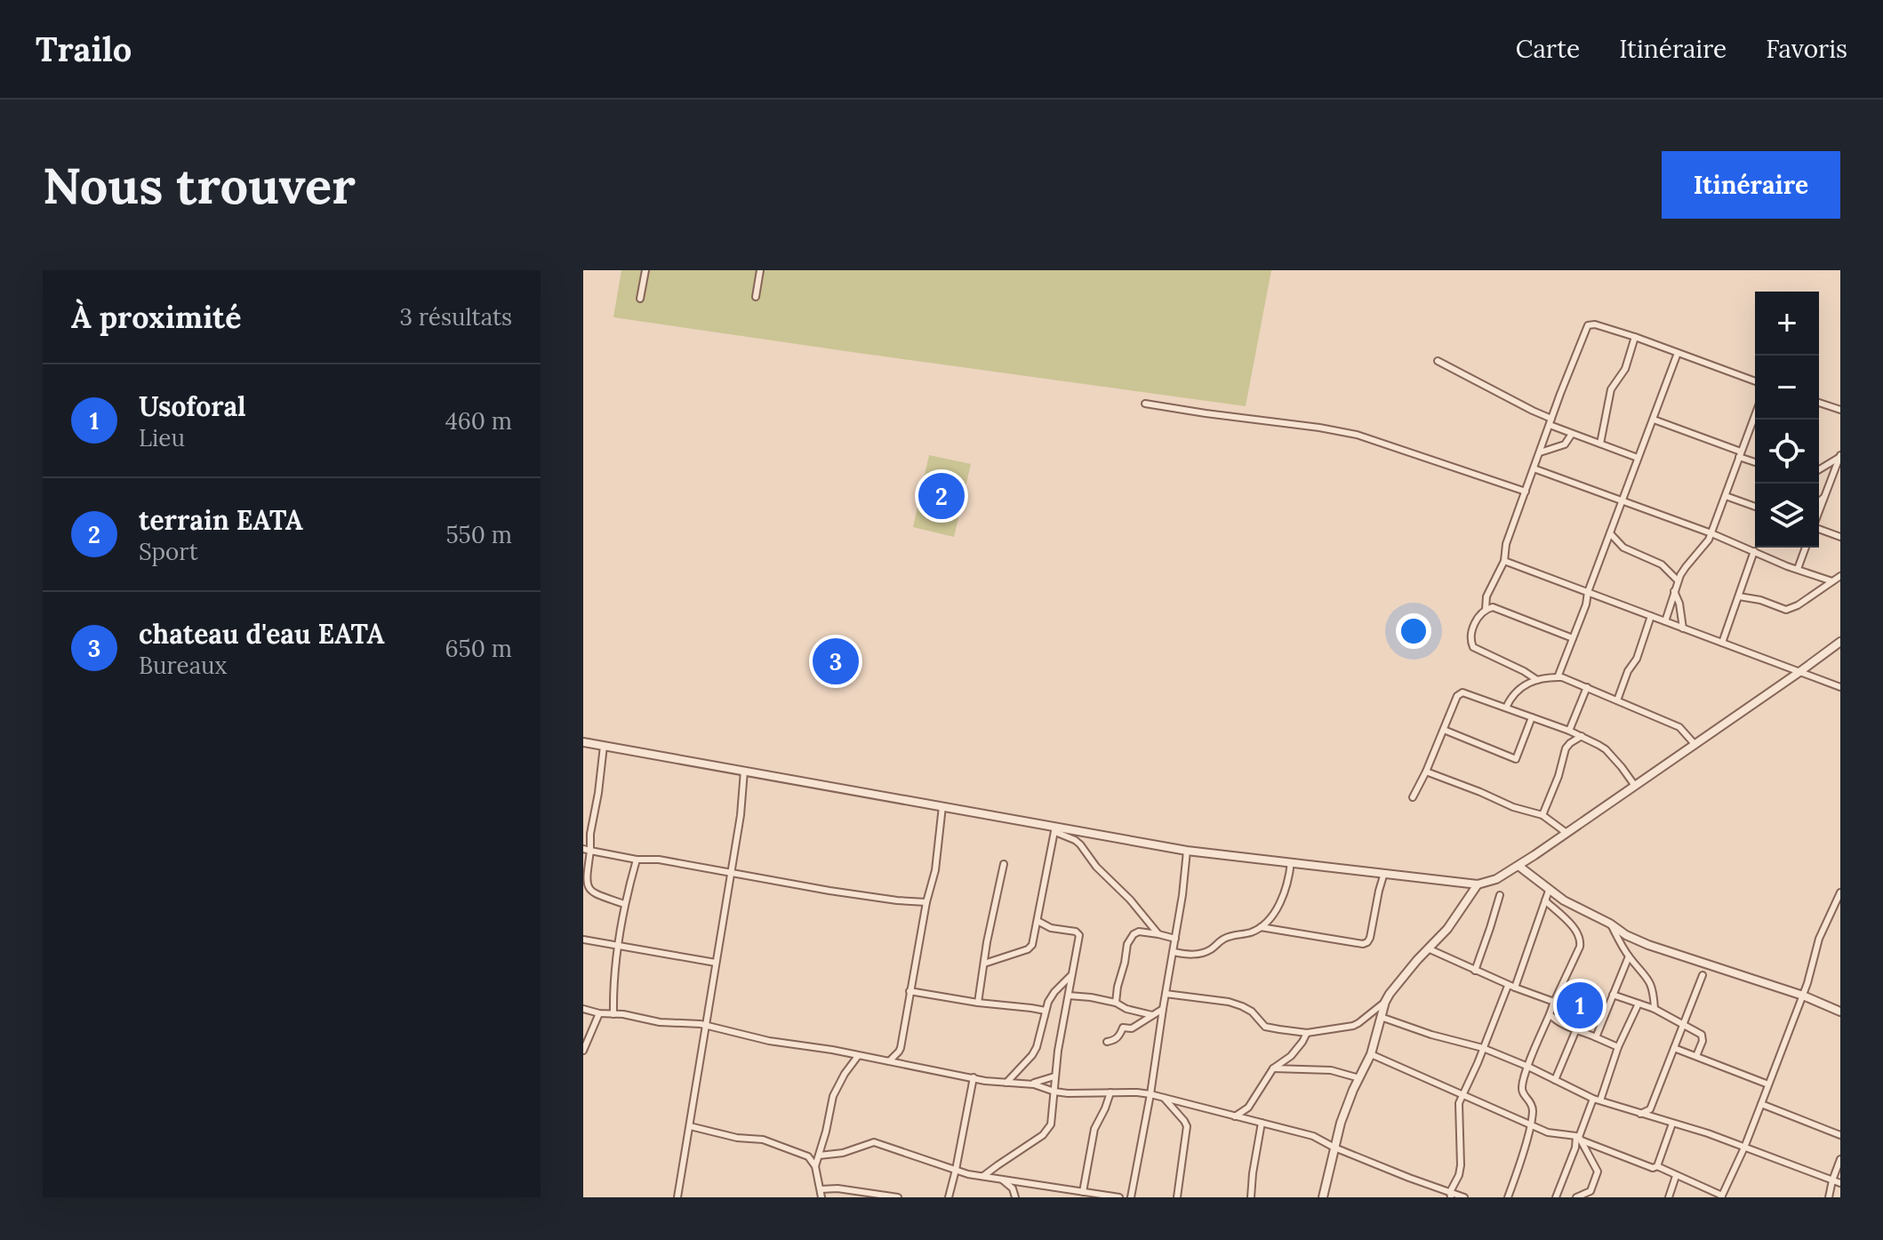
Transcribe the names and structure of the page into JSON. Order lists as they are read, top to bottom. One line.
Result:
{"page":{"header":"Trailo","nav":["Carte","Itinéraire","Favoris"],"buttons":"Itinéraire","title":"Nous trouver","heading":["À proximité","3 résultats"],"map_buttons":["+","−"],"list":[{"mark":"1","name":"Usoforal","note":"Lieu","value":"460 m"},{"mark":"2","name":"terrain EATA","note":"Sport","value":"550 m"},{"mark":"3","name":"chateau d'eau EATA","note":"Bureaux","value":"650 m"}],"pins":["2","3","1"]}}
